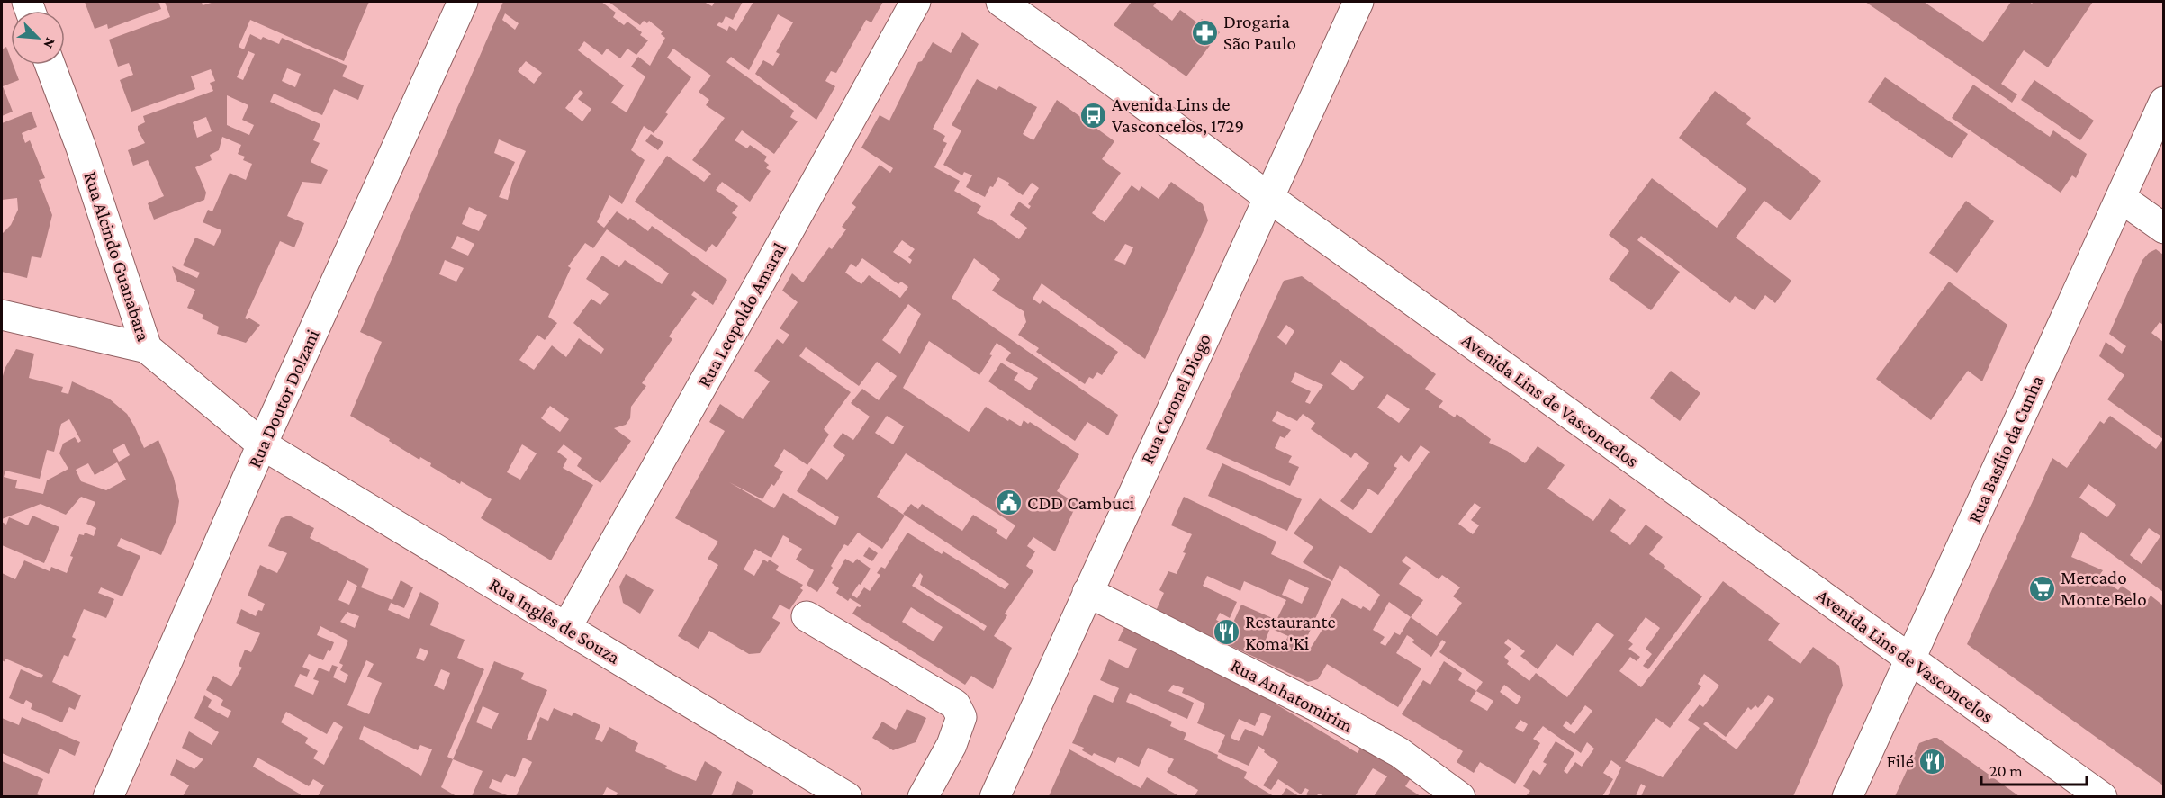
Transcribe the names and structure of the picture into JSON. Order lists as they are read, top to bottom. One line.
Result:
{"streets":{"street":["Rua Alcindo Guanabara","Rua Leopoldo Amaral","Rua Doutor Dolzani","Rua Coronel Diogo","Avenida Lins de Vasconcelos","Rua Basílio da Cunha","Rua Inglês de Souza","Rua Anhatomirim"]},"crossings":[["Rua Alcindo Guanabara","Rua Doutor Dolzani"],["Rua Alcindo Guanabara","Rua Inglês de Souza"],["Rua Leopoldo Amaral","Rua Inglês de Souza"],["Rua Doutor Dolzani","Rua Inglês de Souza"],["Rua Coronel Diogo","Avenida Lins de Vasconcelos"],["Rua Coronel Diogo","Rua Anhatomirim"],["Avenida Lins de Vasconcelos","Rua Basílio da Cunha"]],"places":{"pharmacy":["Drogaria São Paulo"],"bus stop":["Avenida Lins de Vasconcelos, 1729"],"public building":["CDD Cambuci"],"supermarket":["Mercado Monte Belo"],"restaurant":["Restaurante Koma'Ki","Filé"]},"scale_bar":"20 m","north":"bottom right"}
